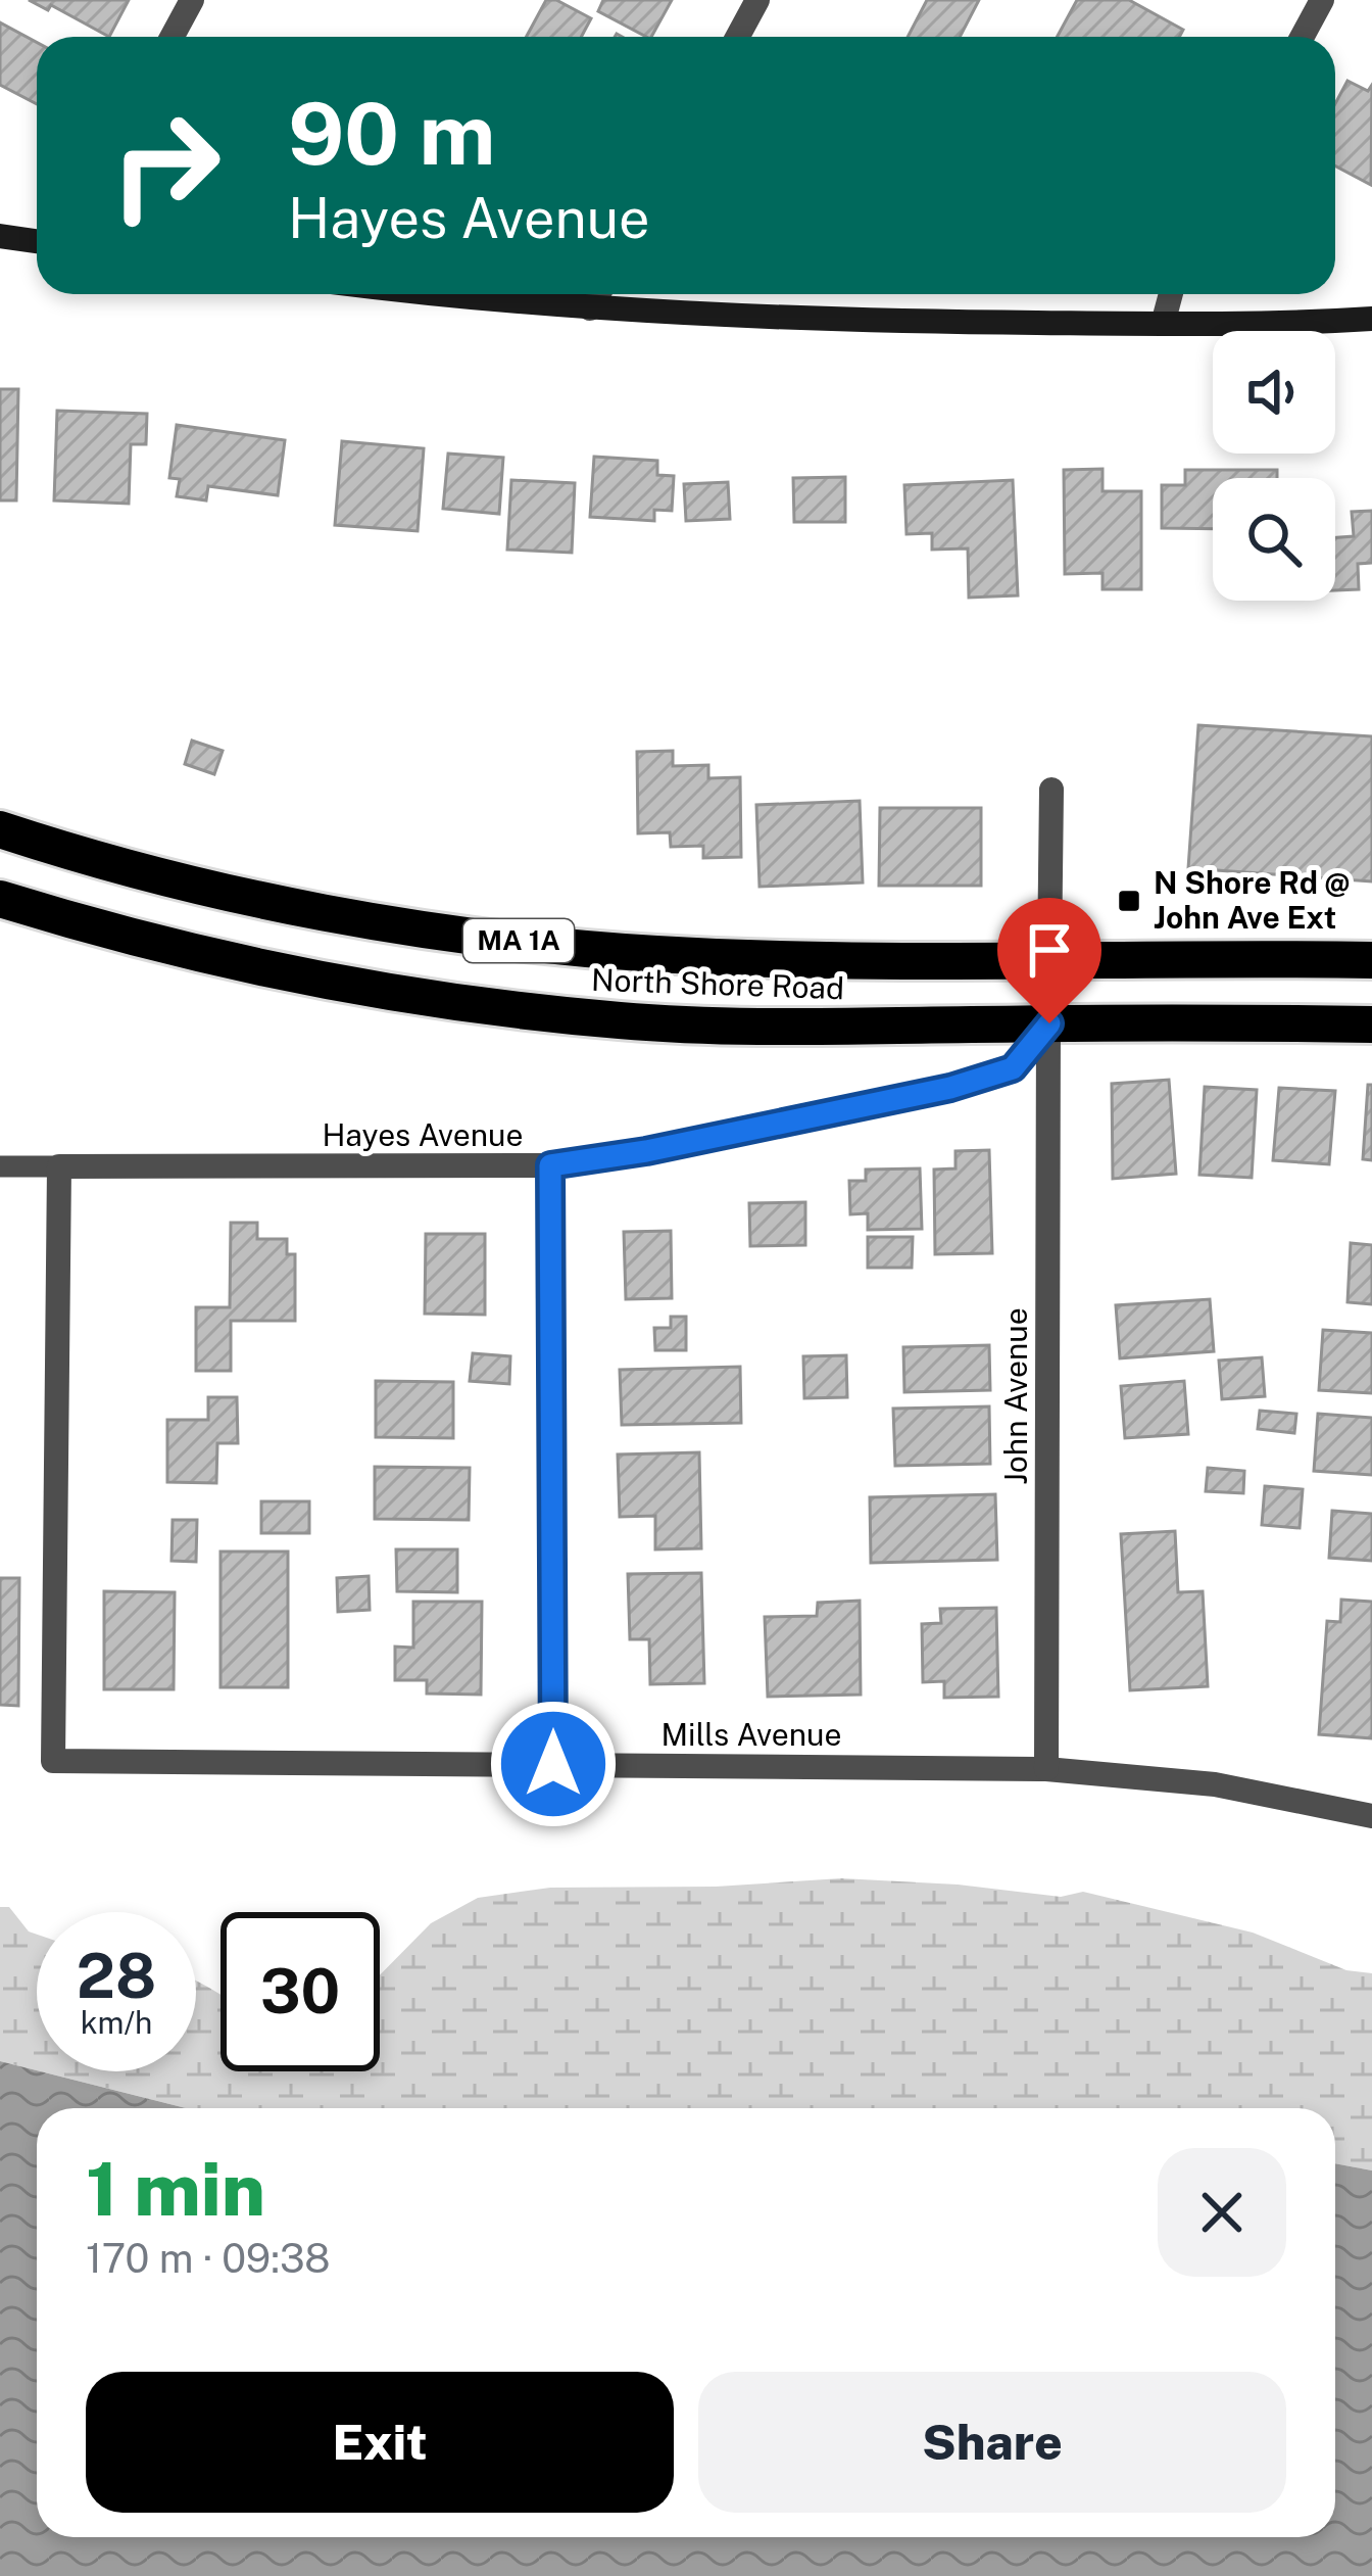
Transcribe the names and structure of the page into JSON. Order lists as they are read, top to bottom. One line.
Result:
{"streets":{"highway":["MA 1A","North Shore Road"],"street":["Hayes Avenue","John Avenue","Mills Avenue"]},"crossings":[["North Shore Road","Hayes Avenue"],["North Shore Road","John Avenue"],["Hayes Avenue","John Avenue"],["Hayes Avenue","Mills Avenue"],["John Avenue","Mills Avenue"]],"places":{"transit":["N Shore Rd @ John Ave Ext"]},"page":{"turn":["90 m","Hayes Avenue"],"speed":"28 km/h","limit":"30","heading":["1 min","170 m · 09:38"],"buttons":["Exit","Share"]}}
